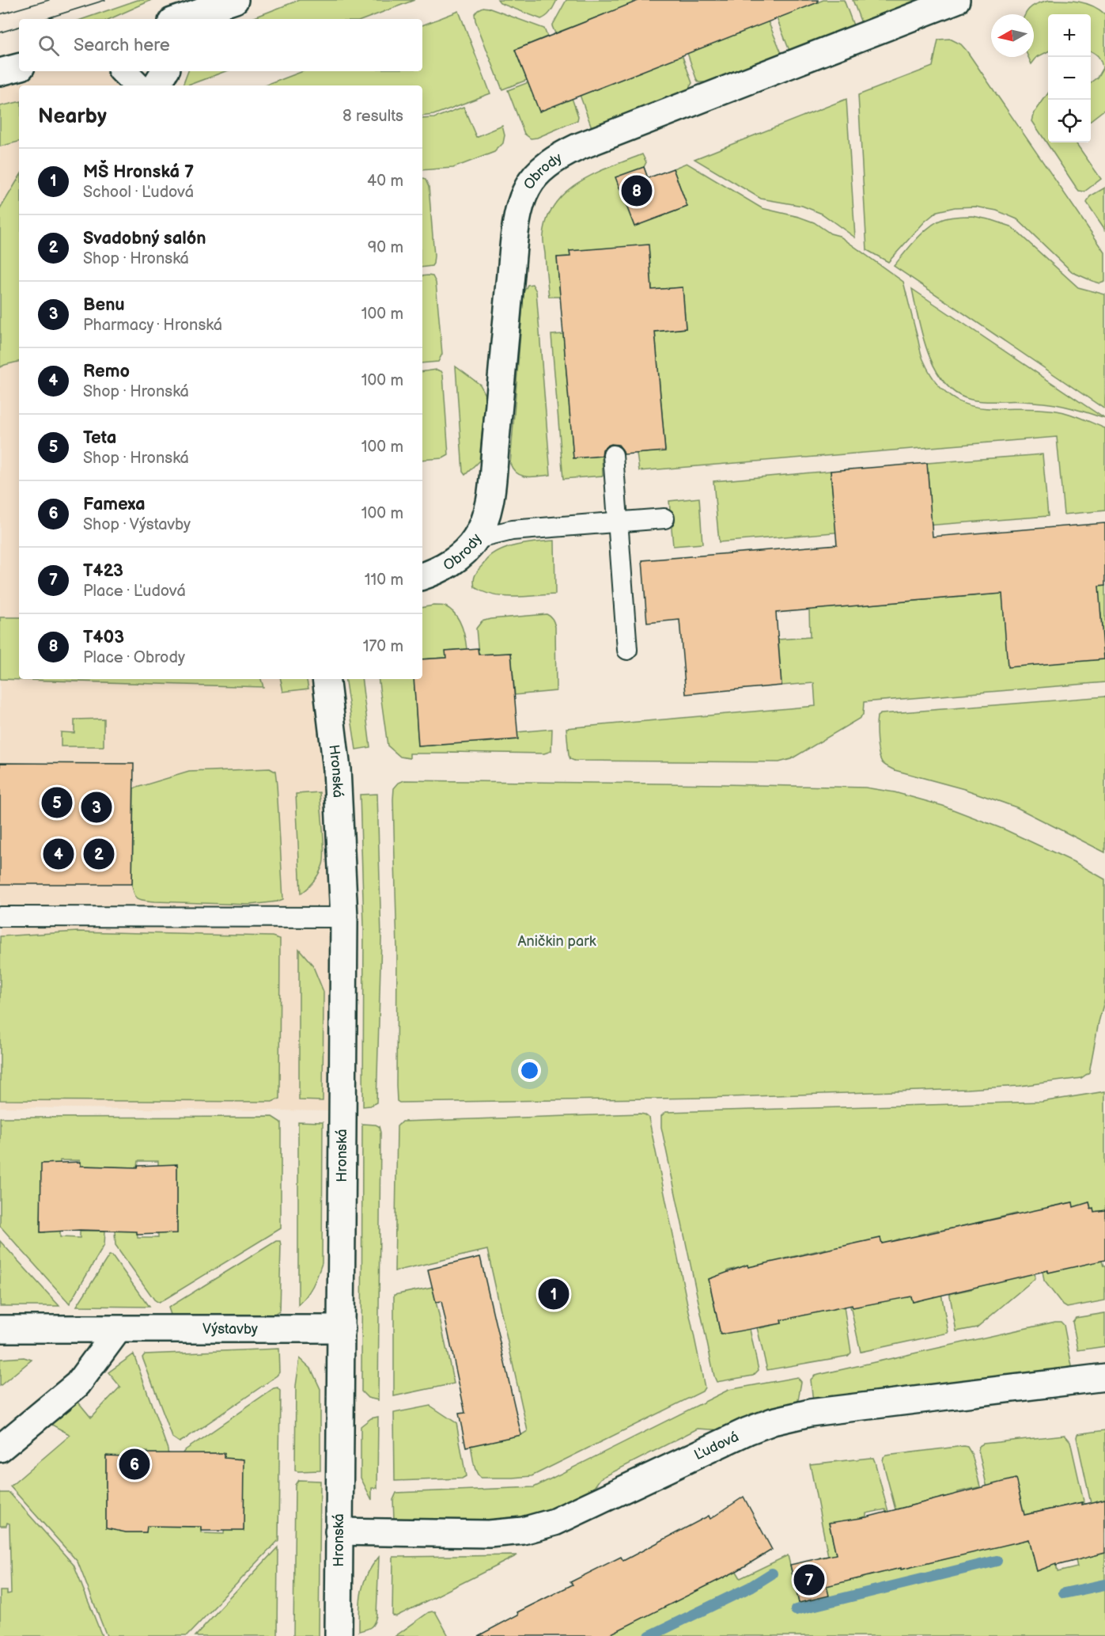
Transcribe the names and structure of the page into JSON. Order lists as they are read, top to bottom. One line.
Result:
{"streets":{"street":["Obrody","Hronská","Výstavby","Ľudová"]},"crossings":[["Hronská","Výstavby"],["Hronská","Ľudová"]],"parks":["Aničkin park"],"north":"left","page":{"map_buttons":["+","−"],"search":"Search here","heading":["Nearby","8 results"],"list":[{"mark":"1","name":"MŠ Hronská 7","note":"School · Ľudová","value":"40 m"},{"mark":"2","name":"Svadobný salón","note":"Shop · Hronská","value":"90 m"},{"mark":"3","name":"Benu","note":"Pharmacy · Hronská","value":"100 m"},{"mark":"4","name":"Remo","note":"Shop · Hronská","value":"100 m"},{"mark":"5","name":"Teta","note":"Shop · Hronská","value":"100 m"},{"mark":"6","name":"Famexa","note":"Shop · Výstavby","value":"100 m"},{"mark":"7","name":"T423","note":"Place · Ľudová","value":"110 m"},{"mark":"8","name":"T403","note":"Place · Obrody","value":"170 m"}],"pins":["8","5","3","2","4","1","6","7"]}}
